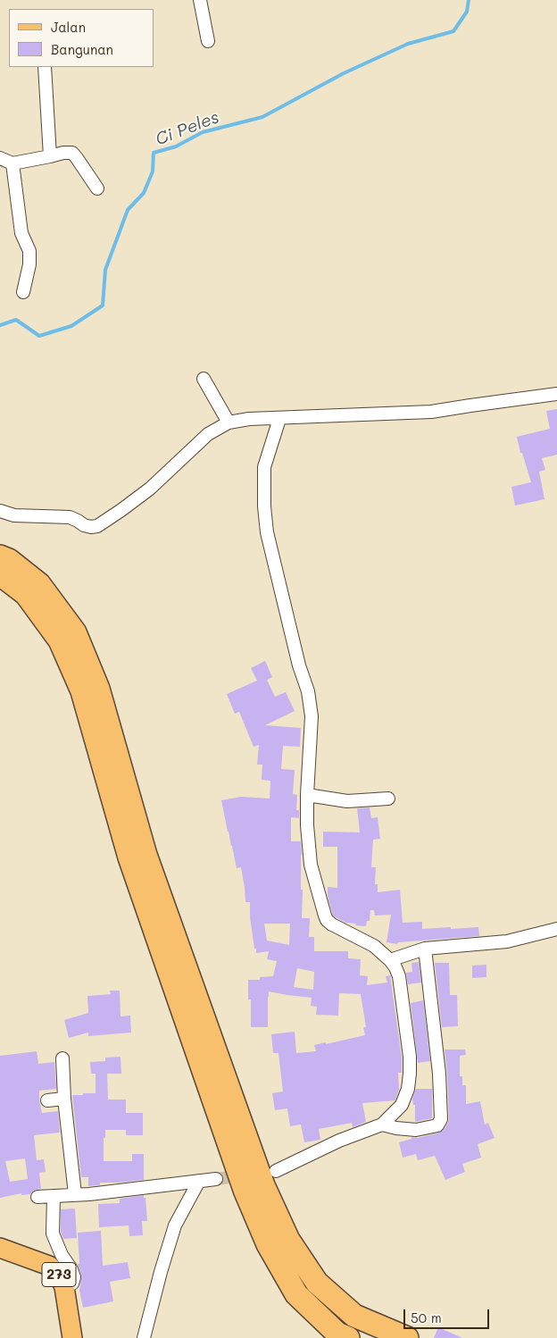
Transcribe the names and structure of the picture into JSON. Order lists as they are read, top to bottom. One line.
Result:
{"streets":{"main road":["273"]},"water":["Ci Peles"],"legend":["Jalan","Bangunan"],"scale_bar":"50 m"}
